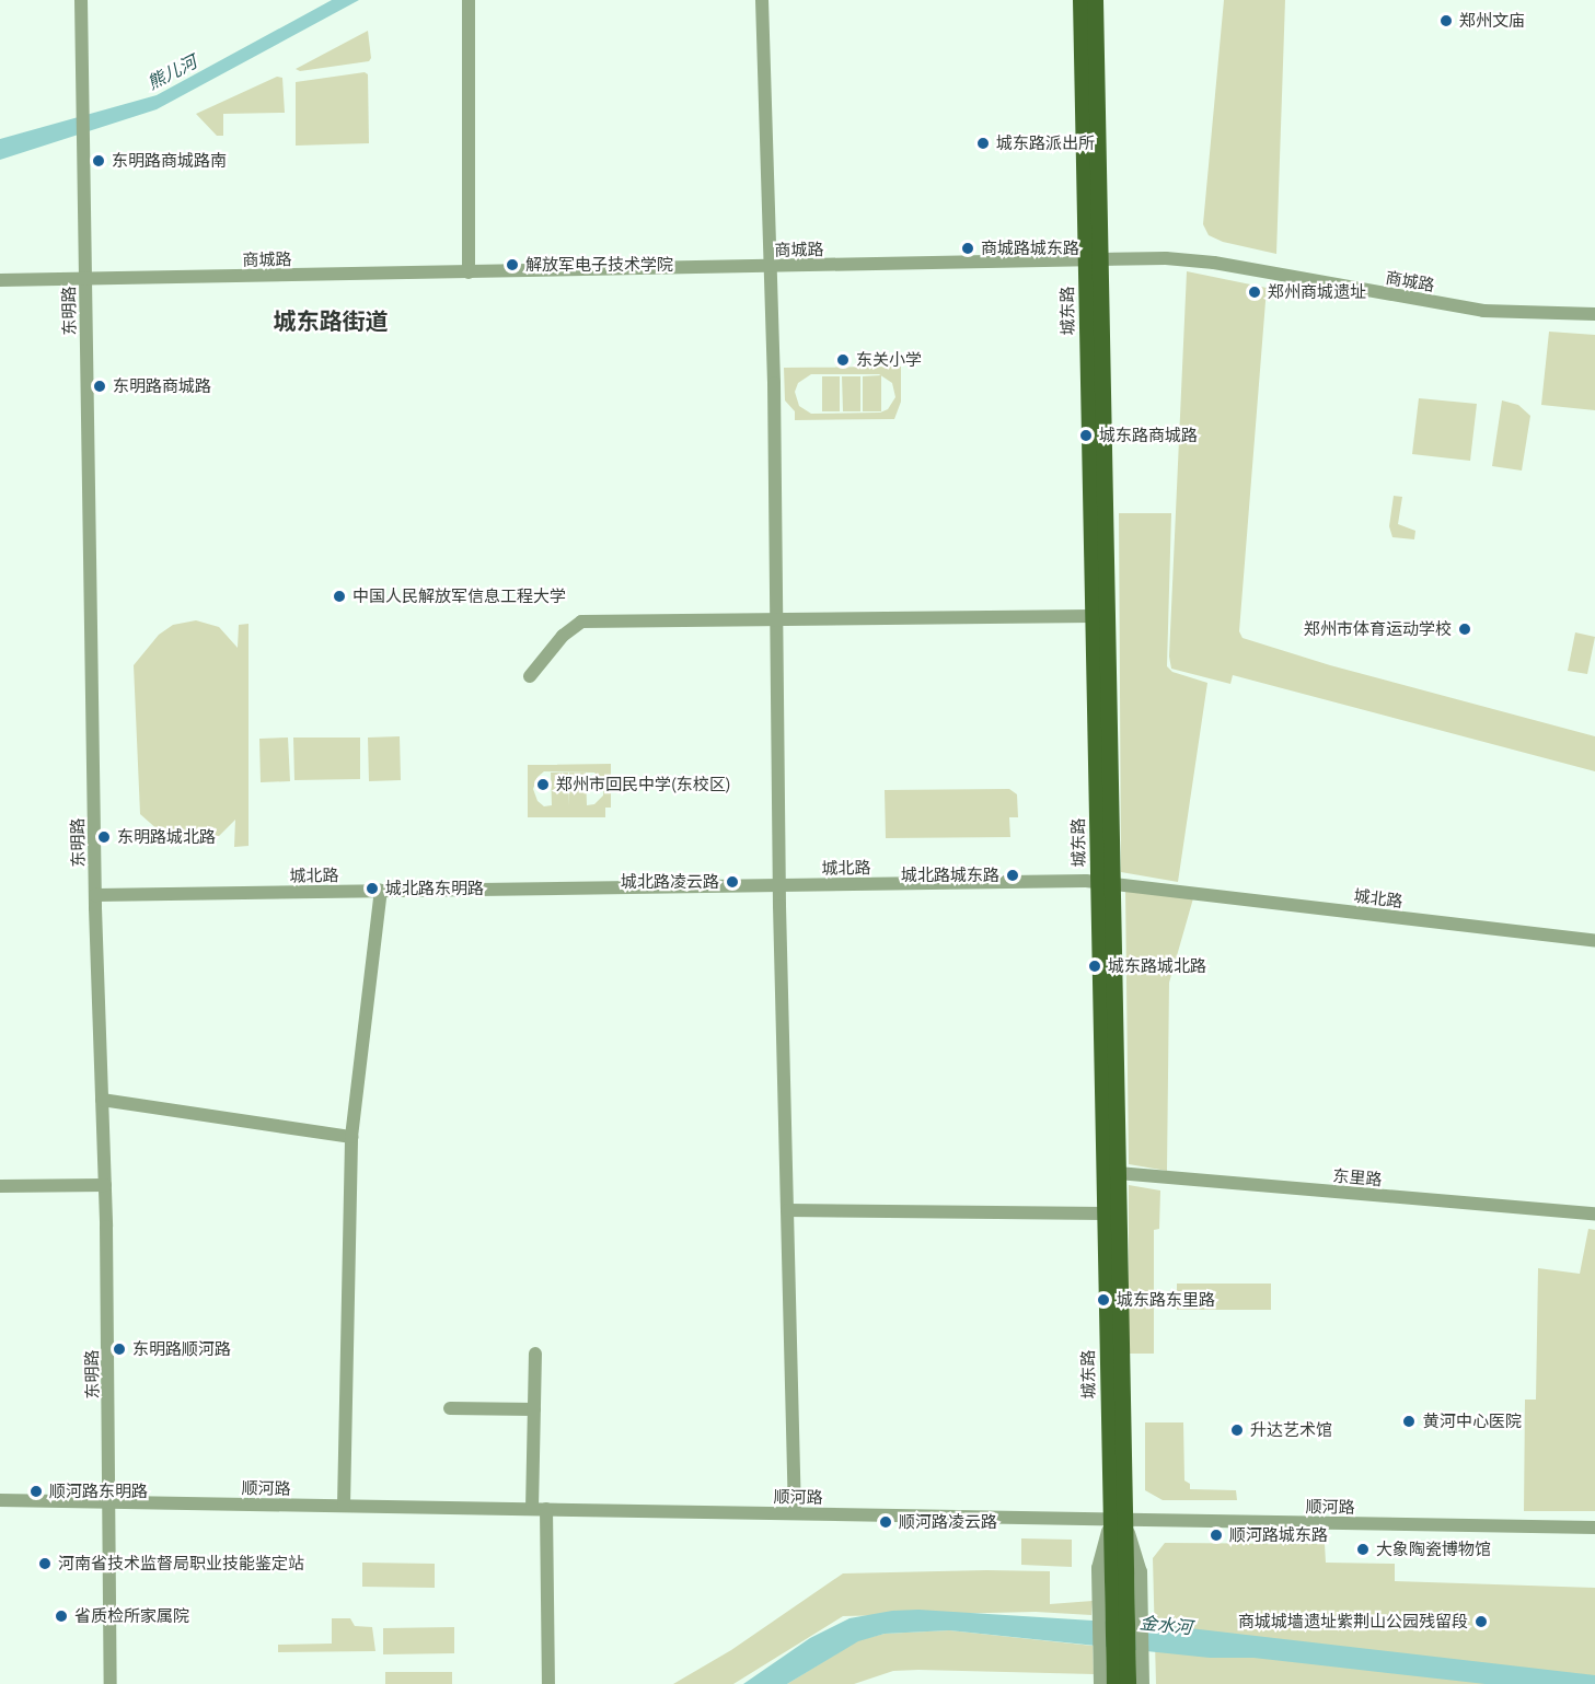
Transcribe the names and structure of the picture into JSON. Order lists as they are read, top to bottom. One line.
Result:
{"streets":{"main road":["城东路"],"street":["商城路","东明路","城北路","东里路","顺河路"]},"crossings":[["商城路","东明路"],["商城路","城东路"],["东明路","城北路"],["东明路","顺河路"],["城东路","城北路"],["城东路","东里路"],["城东路","顺河路"]],"districts":["城东路街道"],"water":["熊儿河","金水河"],"places":["郑州文庙","城东路派出所","东明路商城路南","商城路城东路","解放军电子技术学院","郑州商城遗址","东关小学","东明路商城路","城东路商城路","中国人民解放军信息工程大学","郑州市体育运动学校","郑州市回民中学(东校区)","东明路城北路","城北路城东路","城北路凌云路","城北路东明路","城东路城北路","城东路东里路","东明路顺河路","黄河中心医院","升达艺术馆","顺河路东明路","顺河路凌云路","顺河路城东路","大象陶瓷博物馆","河南省技术监督局职业技能鉴定站","省质检所家属院","商城城墙遗址紫荆山公园残留段"]}
